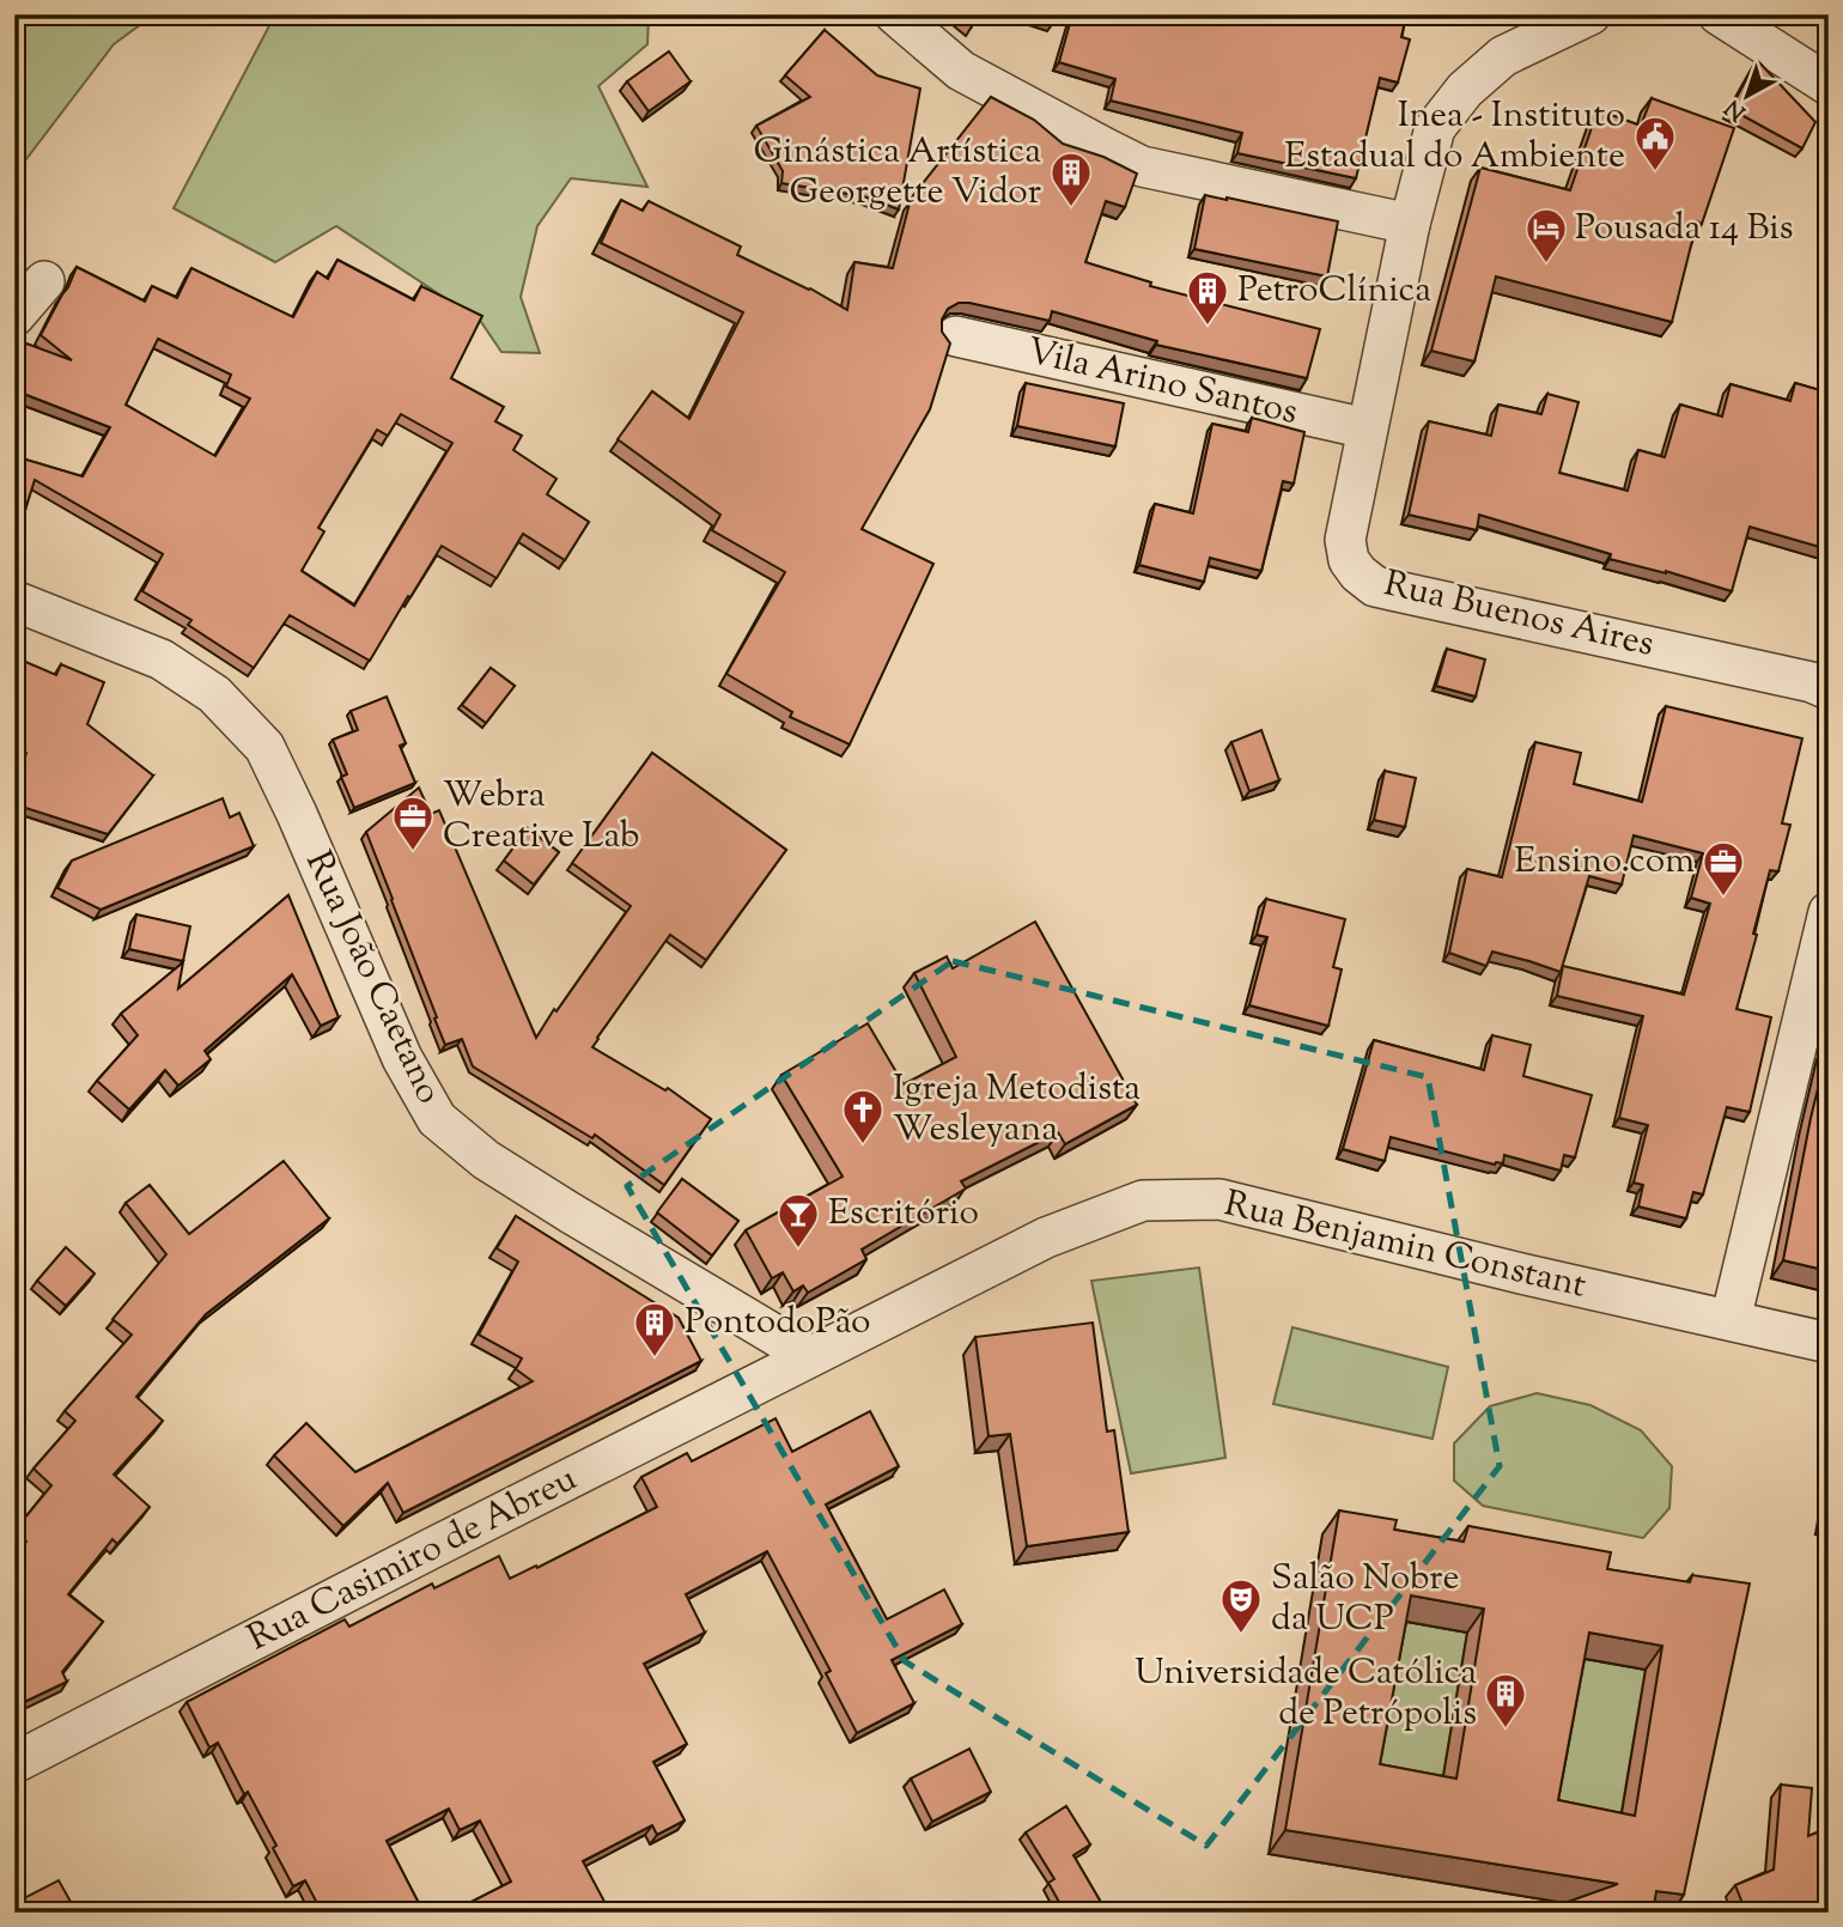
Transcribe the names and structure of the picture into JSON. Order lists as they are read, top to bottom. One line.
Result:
{"streets":{"street":["Vila Arino Santos","Rua Buenos Aires","Rua João Caetano","Rua Benjamin Constant","Rua Casimiro de Abreu"]},"crossings":[["Vila Arino Santos","Rua Buenos Aires"],["Rua João Caetano","Rua Benjamin Constant"],["Rua João Caetano","Rua Casimiro de Abreu"],["Rua Benjamin Constant","Rua Casimiro de Abreu"]],"places":{"public building":["Inea - Instituto Estadual do Ambiente"],"building":["Ginástica Artística Georgette Vidor","PetroClínica","PontodoPão","Universidade Católica de Petrópolis"],"hotel":["Pousada 14 Bis"],"office":["Webra Creative Lab","Ensino.com"],"church":["Igreja Metodista Wesleyana"],"bar":["Escritório"],"theatre":["Salão Nobre da UCP"]},"north":"bottom left"}
